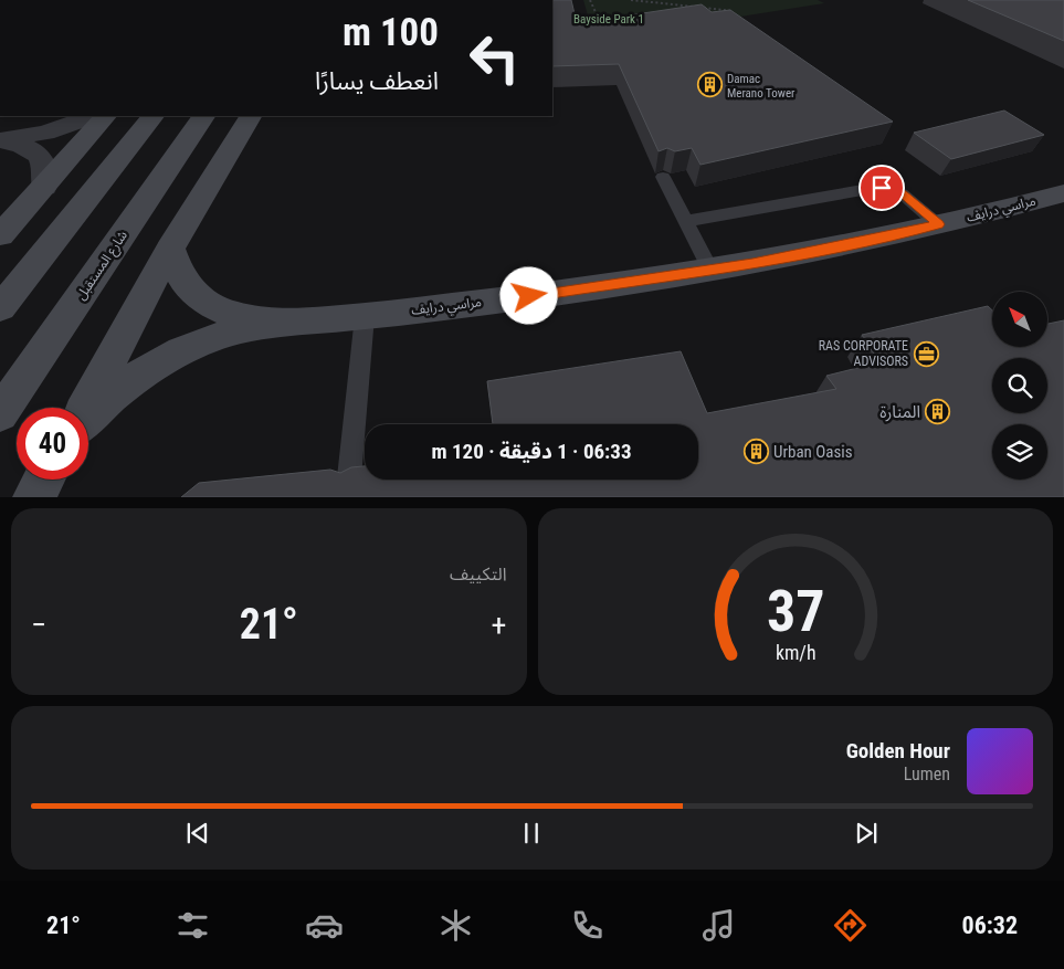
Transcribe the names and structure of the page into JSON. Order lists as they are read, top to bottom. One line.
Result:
{"streets":{"street":["مراسي درايف","شارع المستقبل"]},"parks":["Bayside Park 1"],"places":{"building":["Damac Merano Tower","المنارة","Urban Oasis"],"office":["RAS CORPORATE ADVISORS"]},"north":"top left","page":{"turn":["100 m","انعطف يسارًا"],"limit":"40","trip":"06:33 · 1 دقيقة · 120 m","tile":"التكييف","heat":["−","21°","+"],"song":["Golden Hour","Lumen"],"tabs":["06:32","21°"],"gauge":["37","km/h"]}}
